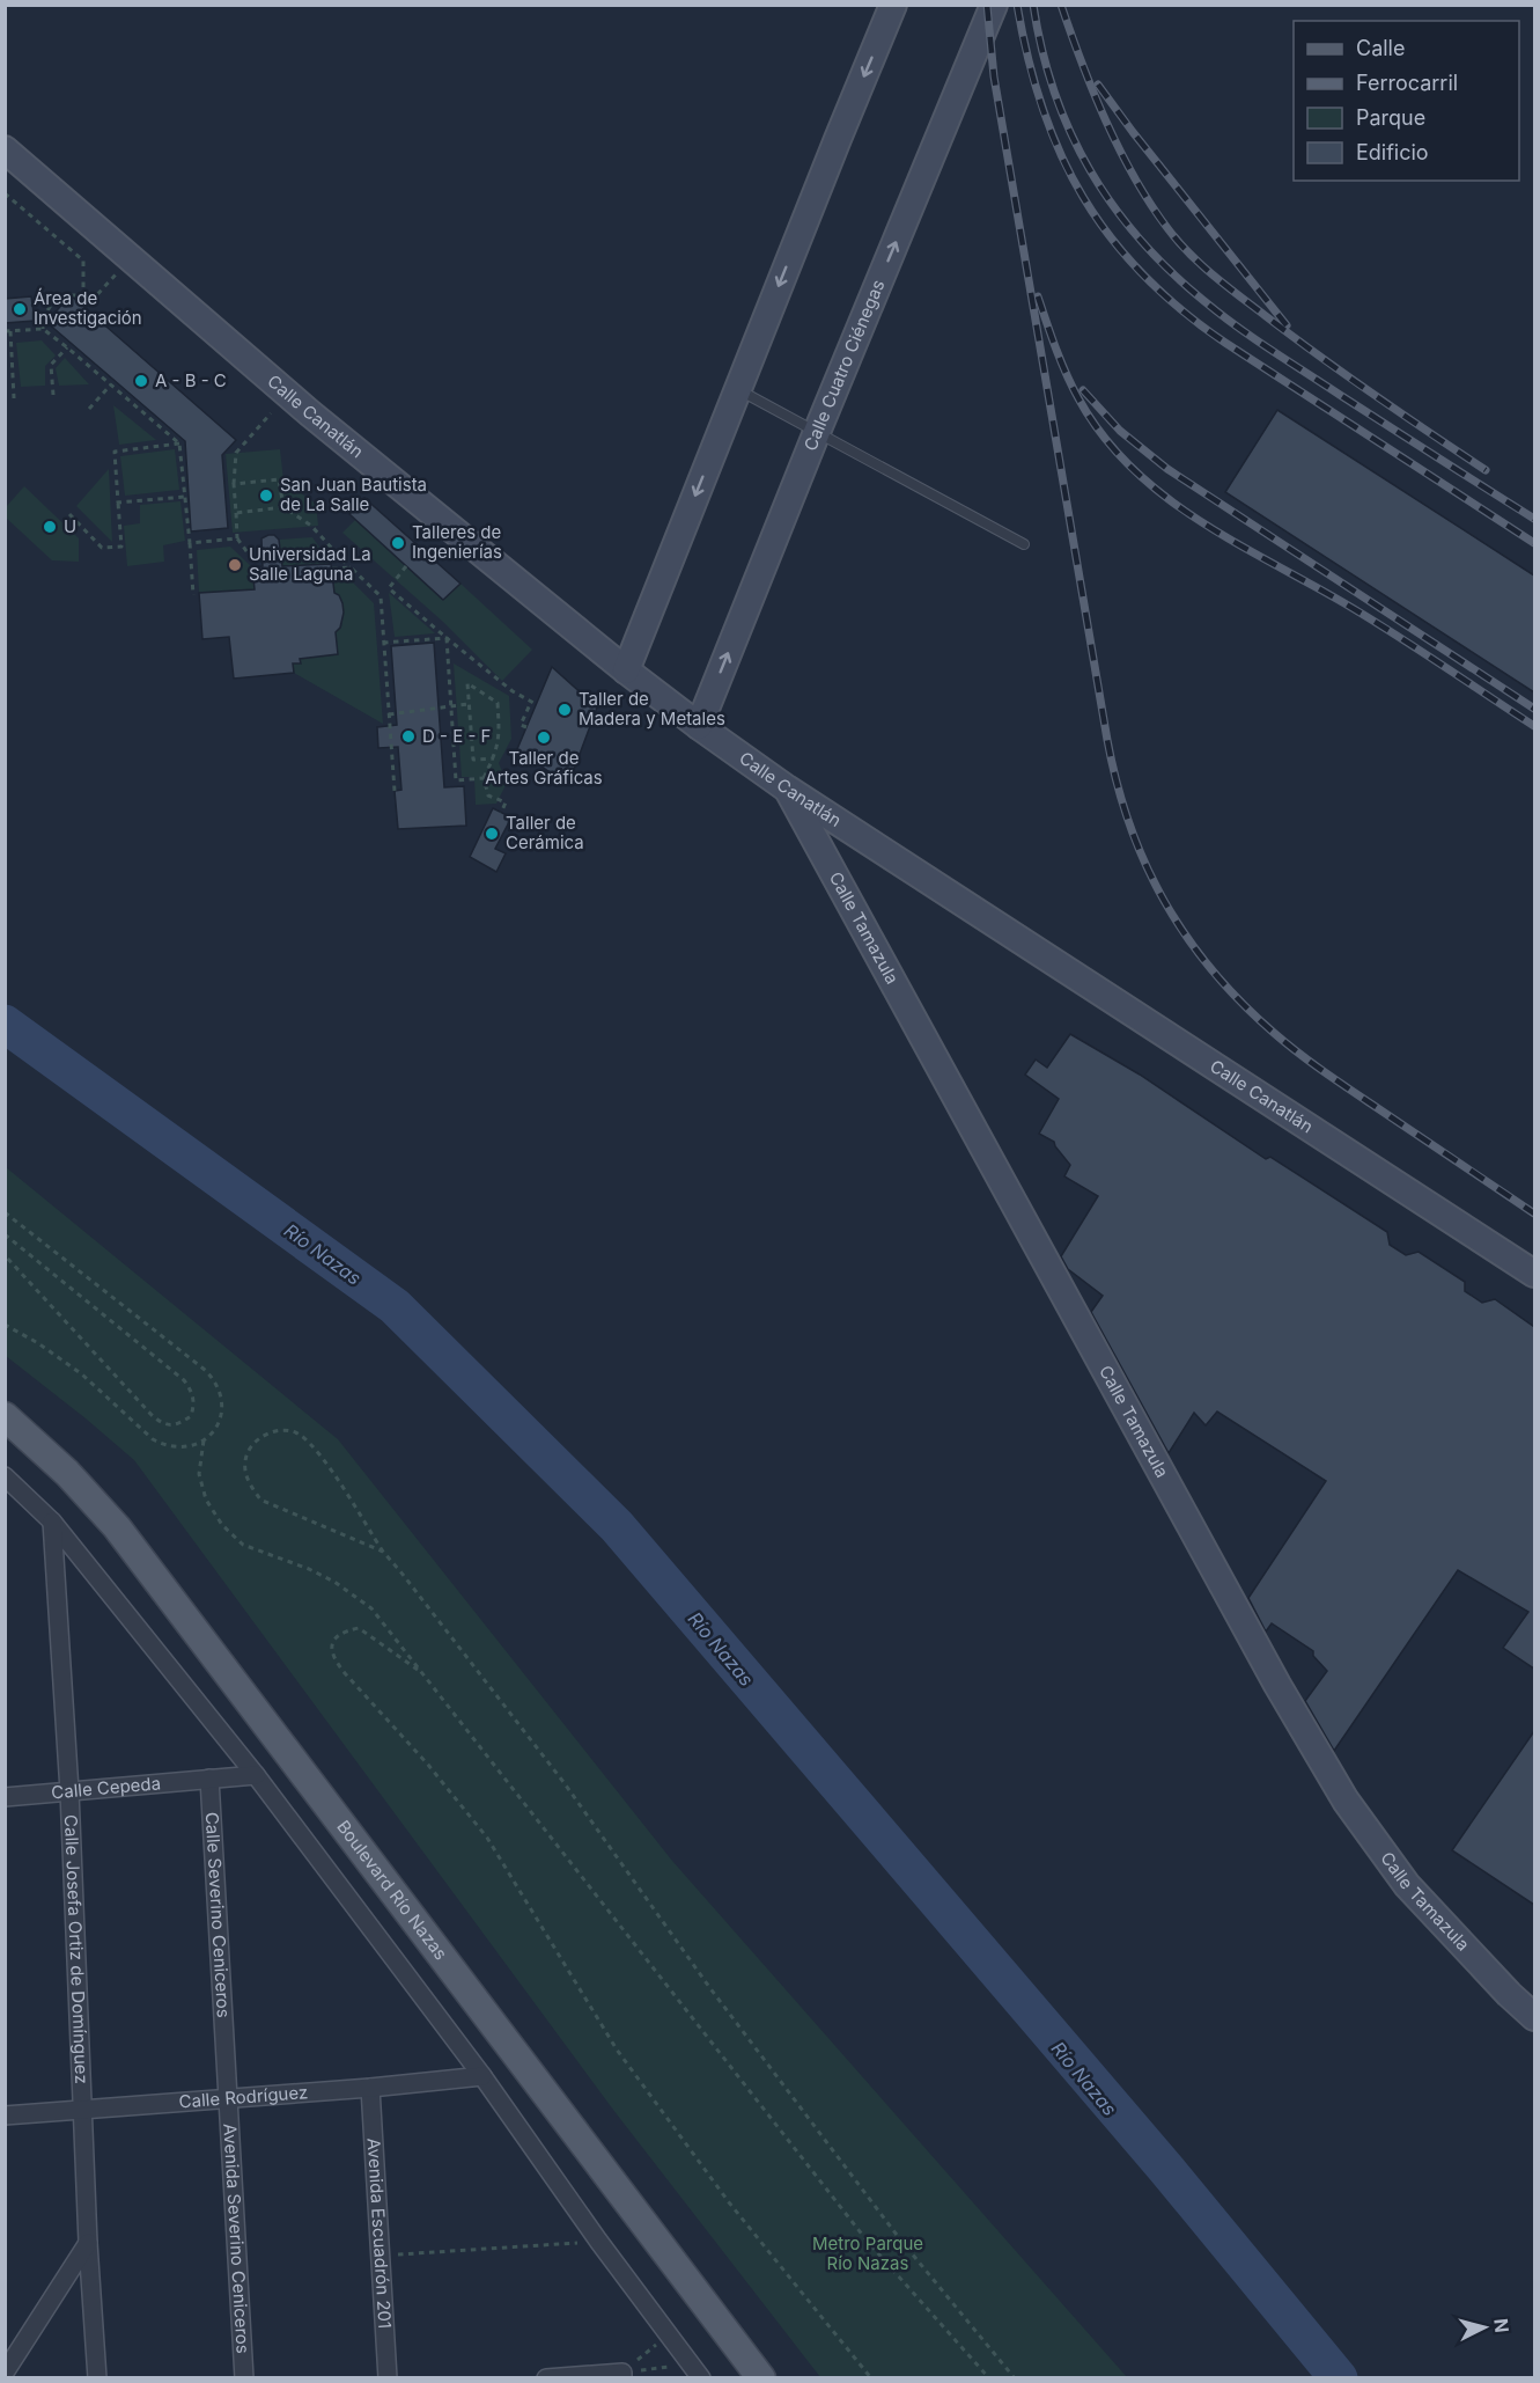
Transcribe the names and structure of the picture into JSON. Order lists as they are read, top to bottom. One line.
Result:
{"streets":{"main road":["Boulevard Río Nazas"],"street":["Calle Cuatro Ciénegas","Calle Canatlán","Calle Tamazula","Calle Cepeda","Calle Severino Ceniceros","Calle Josefa Ortiz de Domínguez","Calle Rodríguez","Avenida Escuadrón 201","Avenida Severino Ceniceros"]},"crossings":[["Calle Cuatro Ciénegas","Calle Canatlán"],["Calle Canatlán","Calle Tamazula"],["Calle Cepeda","Calle Severino Ceniceros"],["Calle Cepeda","Calle Josefa Ortiz de Domínguez"],["Calle Severino Ceniceros","Calle Rodríguez"],["Calle Severino Ceniceros","Avenida Severino Ceniceros"],["Calle Josefa Ortiz de Domínguez","Calle Rodríguez"],["Calle Rodríguez","Avenida Escuadrón 201"],["Calle Rodríguez","Avenida Severino Ceniceros"]],"water":["Río Nazas"],"parks":["Metro Parque Río Nazas"],"places":["Área de Investigación","A - B - C","San Juan Bautista de La Salle","U","Talleres de Ingenierías","Universidad La Salle Laguna","Taller de Madera y Metales","D - E - F","Taller de Artes Gráficas","Taller de Cerámica"],"legend":["Calle","Ferrocarril","Parque","Edificio"],"north":"right"}
